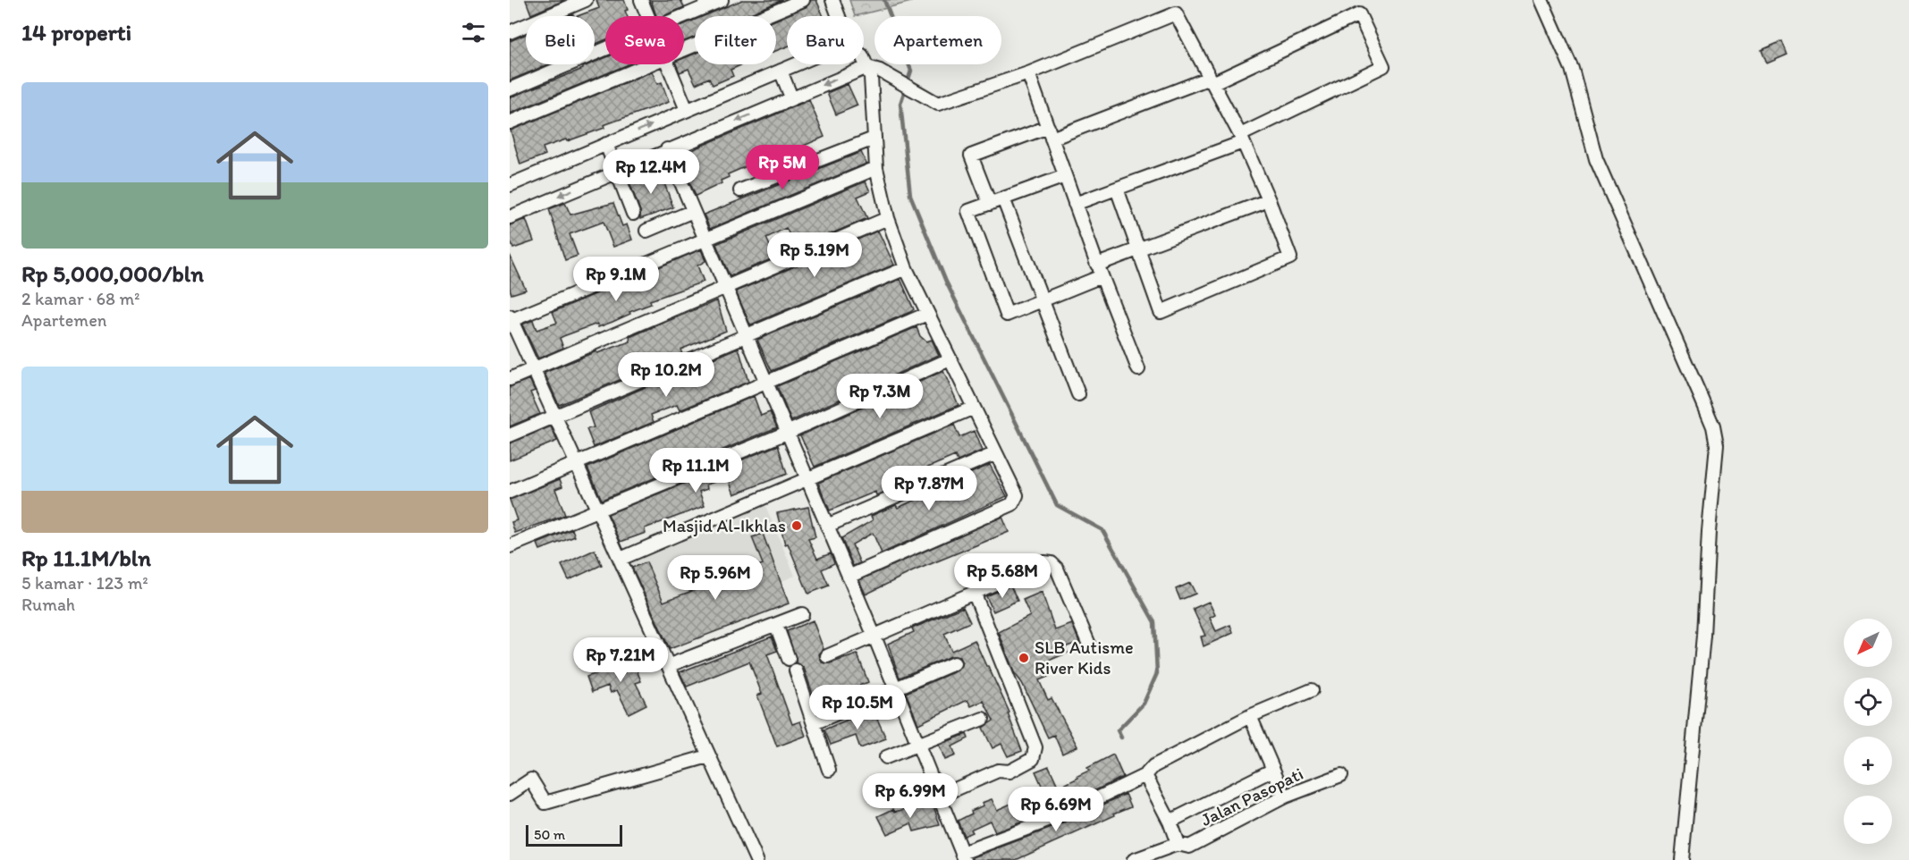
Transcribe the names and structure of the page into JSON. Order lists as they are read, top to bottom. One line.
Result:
{"streets":{"street":["Jalan Pasopati"]},"places":["Masjid Al-Ikhlas","SLB Autisme River Kids"],"scale_bar":"50 m","north":"bottom left","page":{"heading":"14 properti","chip":["Beli","Sewa","Filter","Baru","Apartemen"],"list":[{"name":"Rp 5,000,000/bln","note":"2 kamar · 68 m² · Apartemen"},{"name":"Rp 11.1M/bln","note":"5 kamar · 123 m² · Rumah"}],"price":["Rp 5M","Rp 12.4M","Rp 5.19M","Rp 9.1M","Rp 10.2M","Rp 7.3M","Rp 11.1M","Rp 7.87M","Rp 5.68M","Rp 5.96M","Rp 7.21M","Rp 10.5M","Rp 6.99M","Rp 6.69M"],"map_buttons":["+","−"],"scale":"50 m"}}
